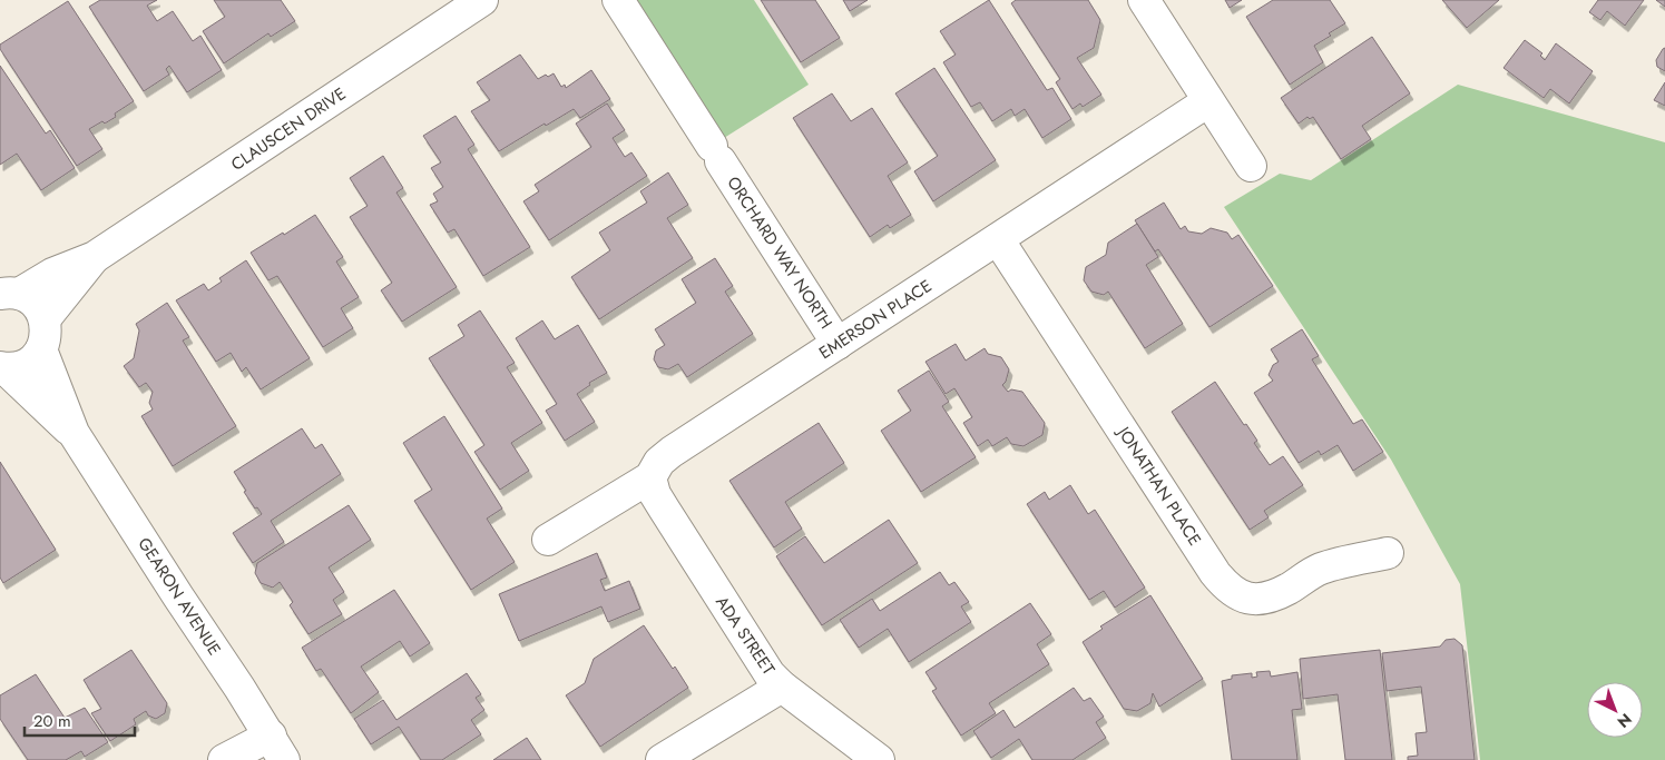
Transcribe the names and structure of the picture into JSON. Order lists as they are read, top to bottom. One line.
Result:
{"streets":{"street":["CLAUSCEN DRIVE","ORCHARD WAY NORTH","EMERSON PLACE","JONATHAN PLACE","GEARON AVENUE","ADA STREET"]},"crossings":[["ORCHARD WAY NORTH","EMERSON PLACE"],["EMERSON PLACE","JONATHAN PLACE"],["EMERSON PLACE","ADA STREET"]],"scale_bar":"20 m","north":"bottom right"}
